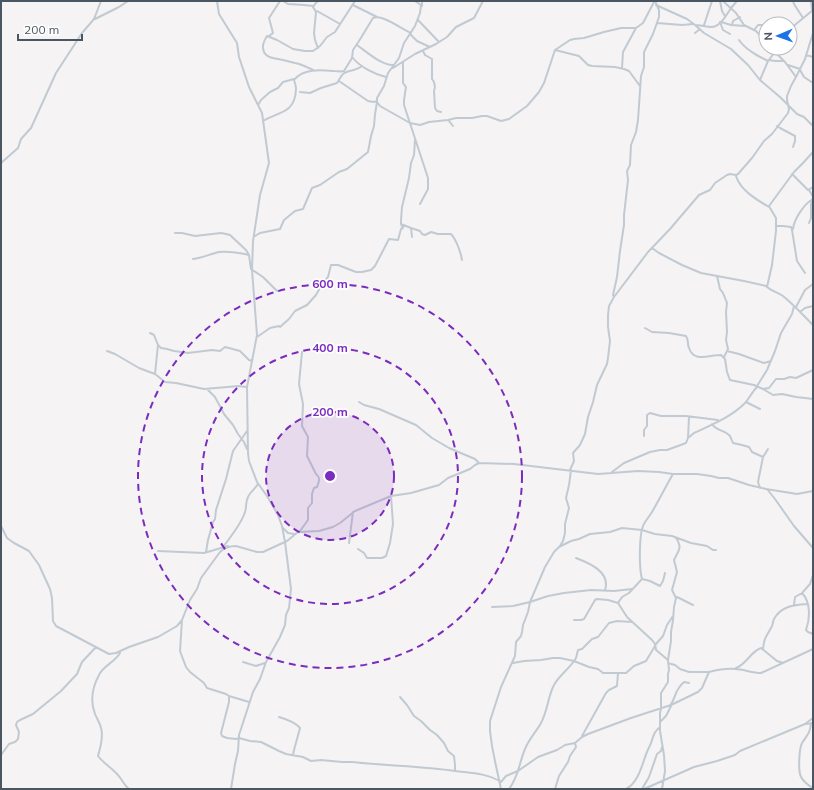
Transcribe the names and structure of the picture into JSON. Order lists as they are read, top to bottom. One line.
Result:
{"scale_bar":"200 m","north":"left","rings":["600 m","400 m","200 m"]}
